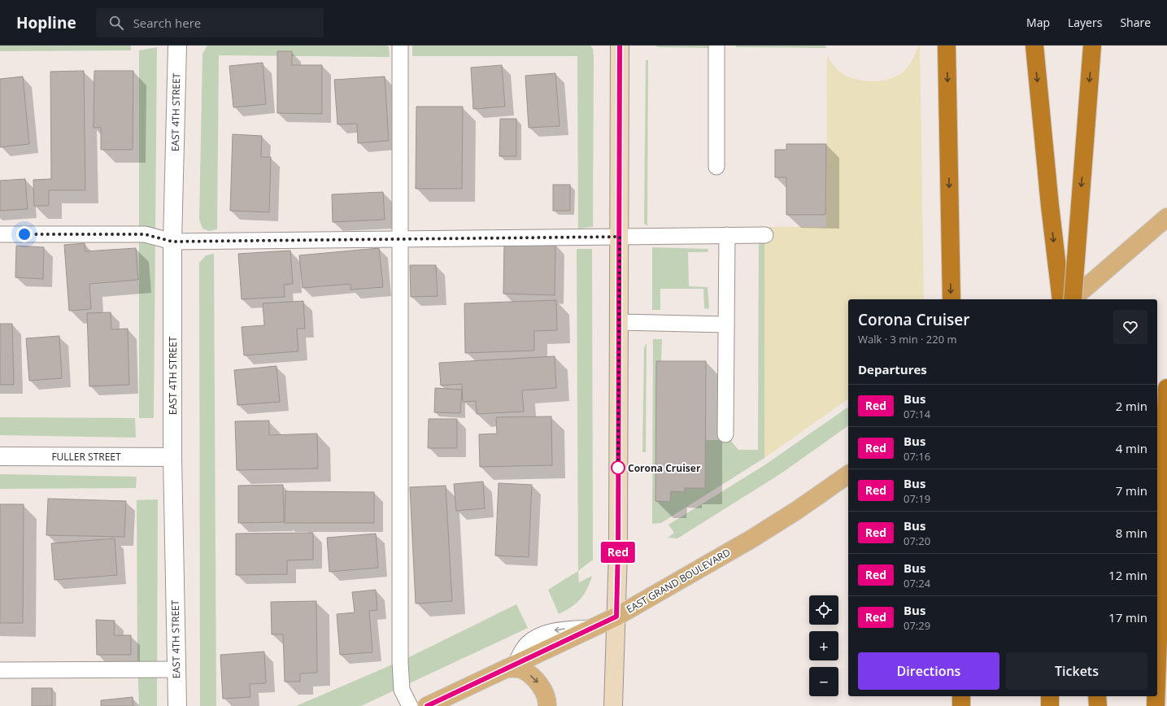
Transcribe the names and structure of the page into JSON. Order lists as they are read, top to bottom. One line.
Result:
{"streets":{"main road":["EAST GRAND BOULEVARD"],"street":["EAST 4TH STREET","FULLER STREET"]},"crossings":[["EAST 4TH STREET","FULLER STREET"]],"places":["Corona Cruiser"],"lines":["bus line Red"],"page":{"header":"Hopline","search":"Search here","nav":["Map","Layers","Share"],"on_map":"Red","heading":[["Corona Cruiser","Walk · 3 min · 220 m"],"Departures"],"list":[{"mark":"Red","name":"Bus","note":"07:14","value":"2 min"},{"mark":"Red","name":"Bus","note":"07:16","value":"4 min"},{"mark":"Red","name":"Bus","note":"07:19","value":"7 min"},{"mark":"Red","name":"Bus","note":"07:20","value":"8 min"},{"mark":"Red","name":"Bus","note":"07:24","value":"12 min"},{"mark":"Red","name":"Bus","note":"07:29","value":"17 min"}],"map_buttons":["+","−"],"buttons":["Directions","Tickets"]}}
